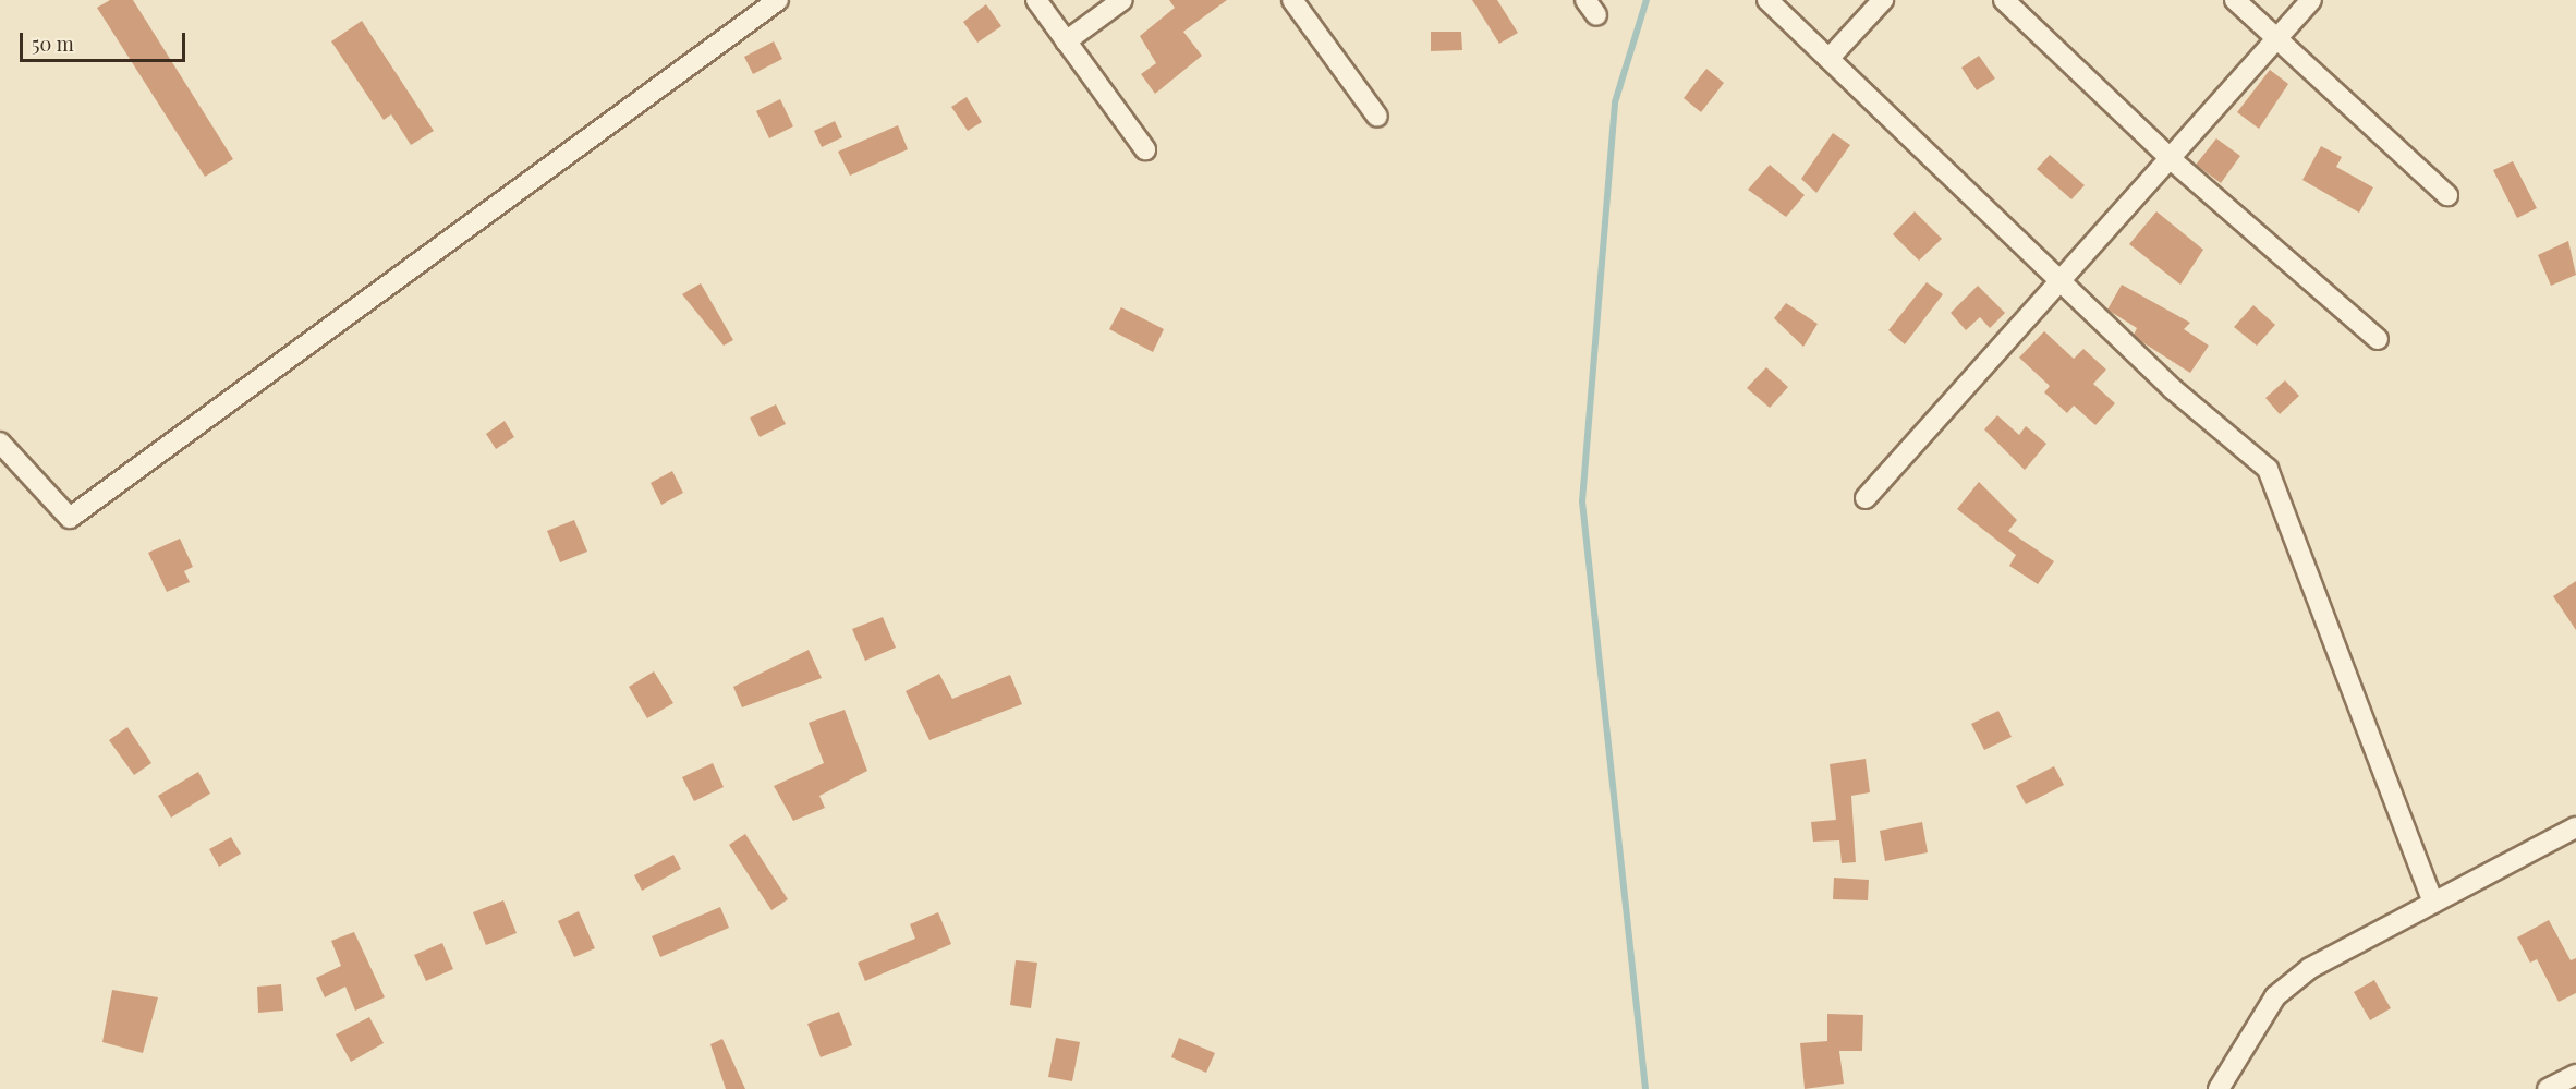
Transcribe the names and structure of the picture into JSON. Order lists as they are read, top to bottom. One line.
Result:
{"scale_bar":"50 m"}
